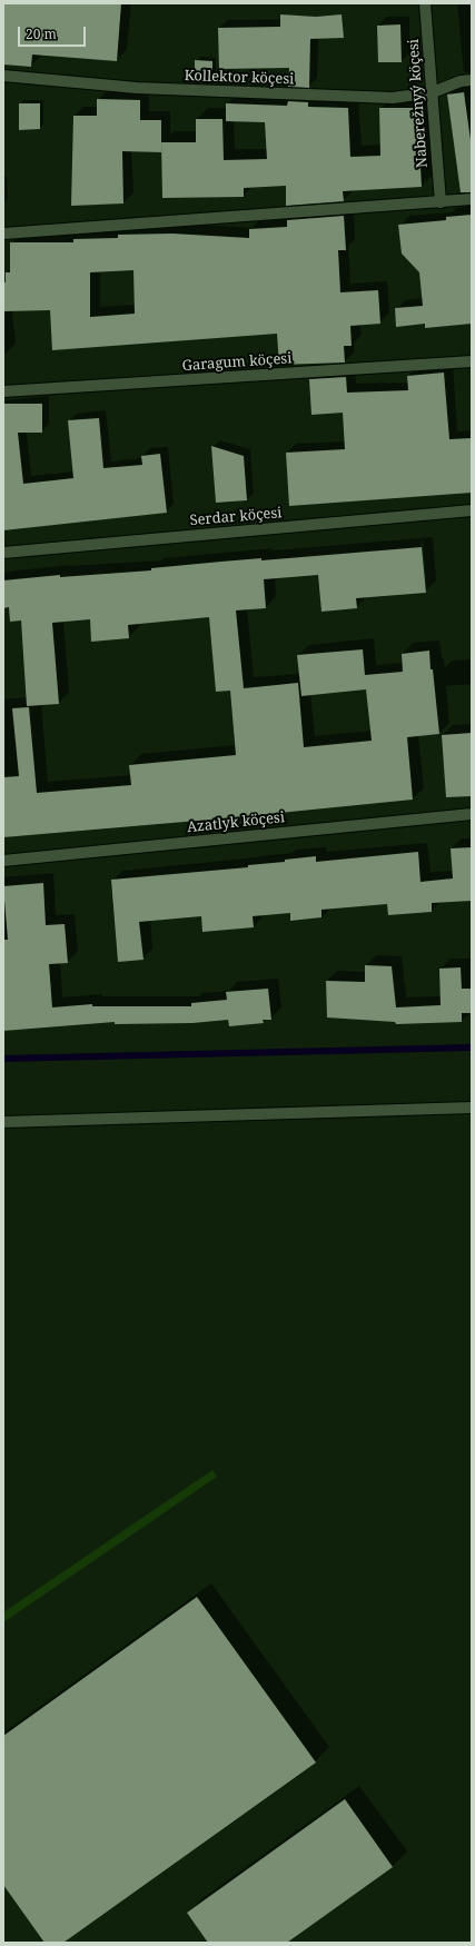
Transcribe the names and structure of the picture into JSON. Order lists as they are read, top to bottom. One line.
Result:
{"streets":{"street":["Kollektor köçesi","Naberežnyý köçesi","Garagum köçesi","Serdar köçesi","Azatlyk köçesi"]},"crossings":[["Kollektor köçesi","Naberežnyý köçesi"]],"scale_bar":"20 m"}
